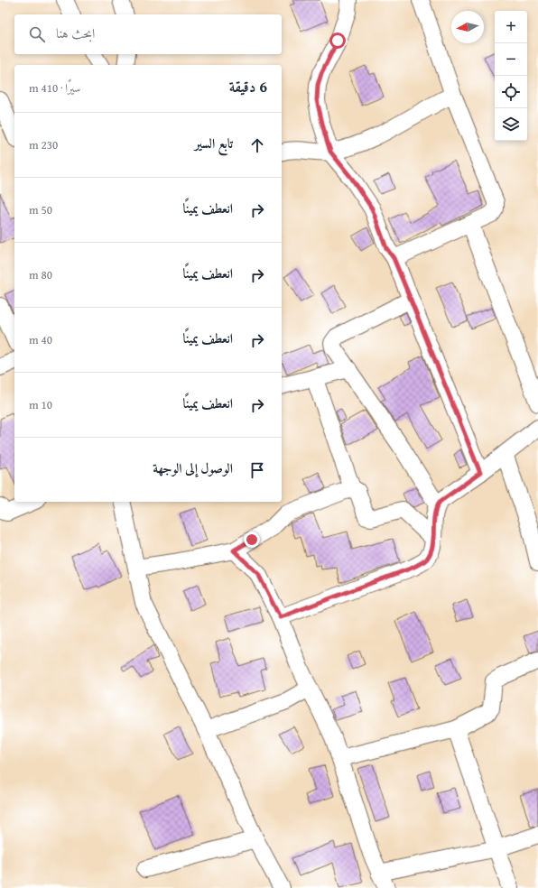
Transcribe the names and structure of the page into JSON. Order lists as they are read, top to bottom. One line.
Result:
{"north":"left","page":{"map_buttons":["+","−"],"search":"ابحث هنا","heading":["6 دقيقة","سيرًا · 410 m"],"list":[["تابع السير","230 m"],["انعطف يمينًا","50 m"],["انعطف يمينًا","80 m"],["انعطف يمينًا","40 m"],["انعطف يمينًا","10 m"],"الوصول إلى الوجهة"]}}
